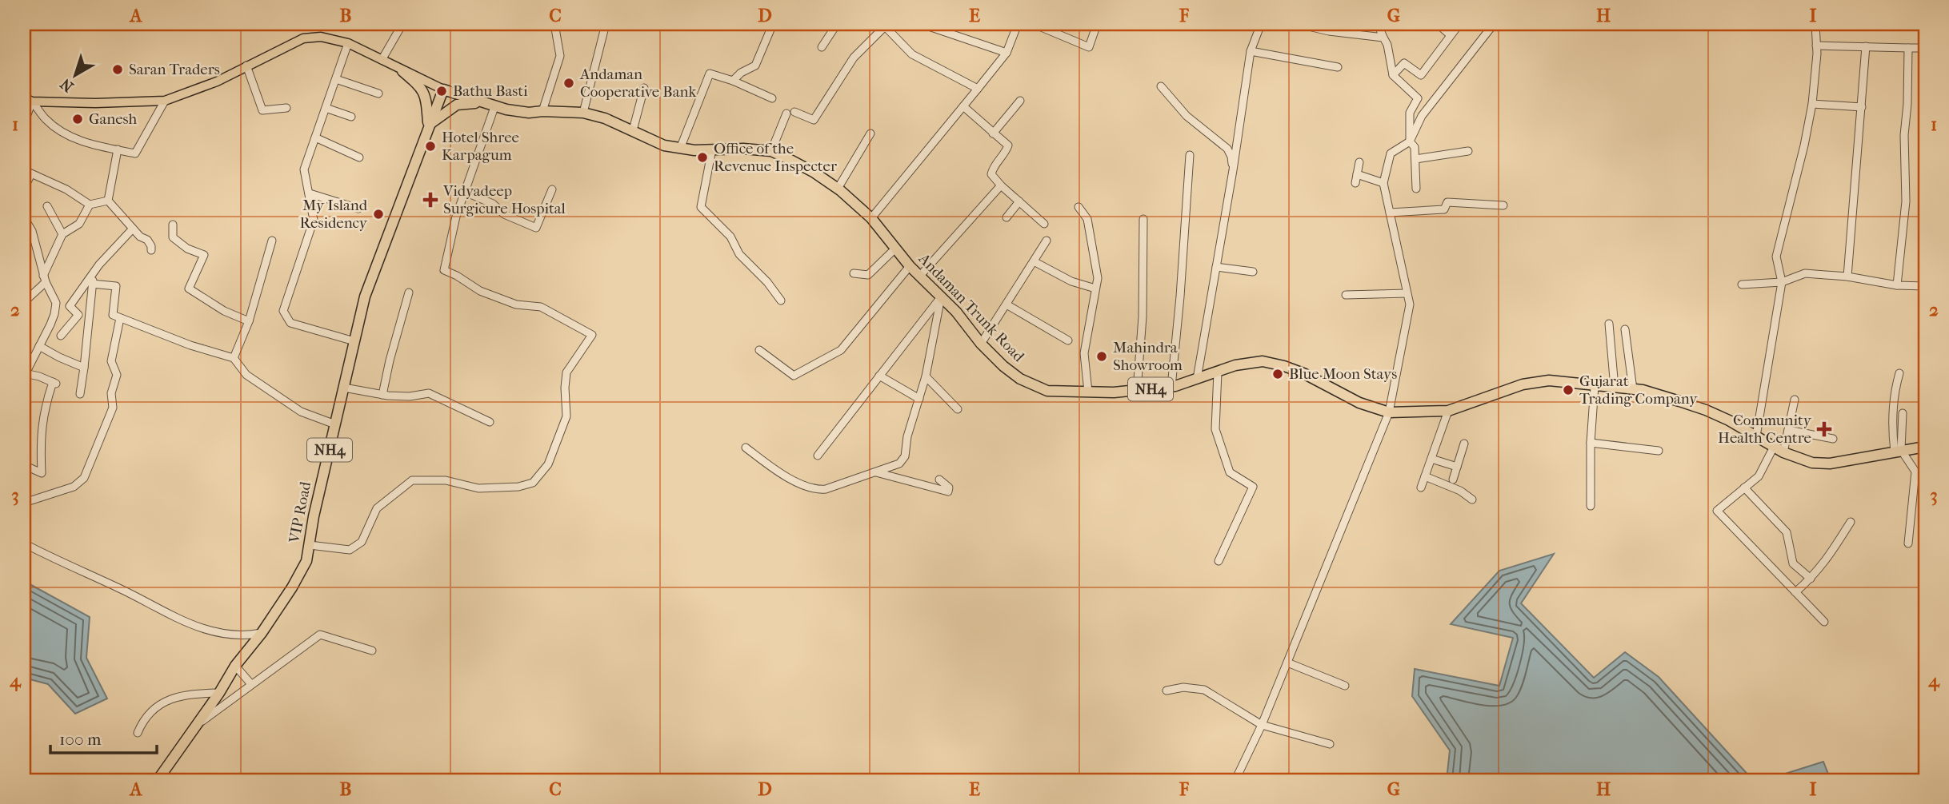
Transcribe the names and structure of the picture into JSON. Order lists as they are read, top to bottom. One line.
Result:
{"streets":{"highway":["Andaman Trunk Road","NH4","VIP Road"]},"crossings":[["Andaman Trunk Road","VIP Road"]],"places":{"other":["Saran Traders","Andaman Cooperative Bank","Bathu Basti","Ganesh","Hotel Shree Karpagum","Office of the Revenue Inspecter","My Island Residency","Mahindra Showroom","Blue Moon Stays","Gujarat Trading Company"],"health":["Vidyadeep Surgicure Hospital","Community Health Centre"]},"scale_bar":"100 m","north":"bottom left","grid":{"columns":["A","B","C","D","E","F","G","H","I"],"rows":["1","2","3","4"]}}
